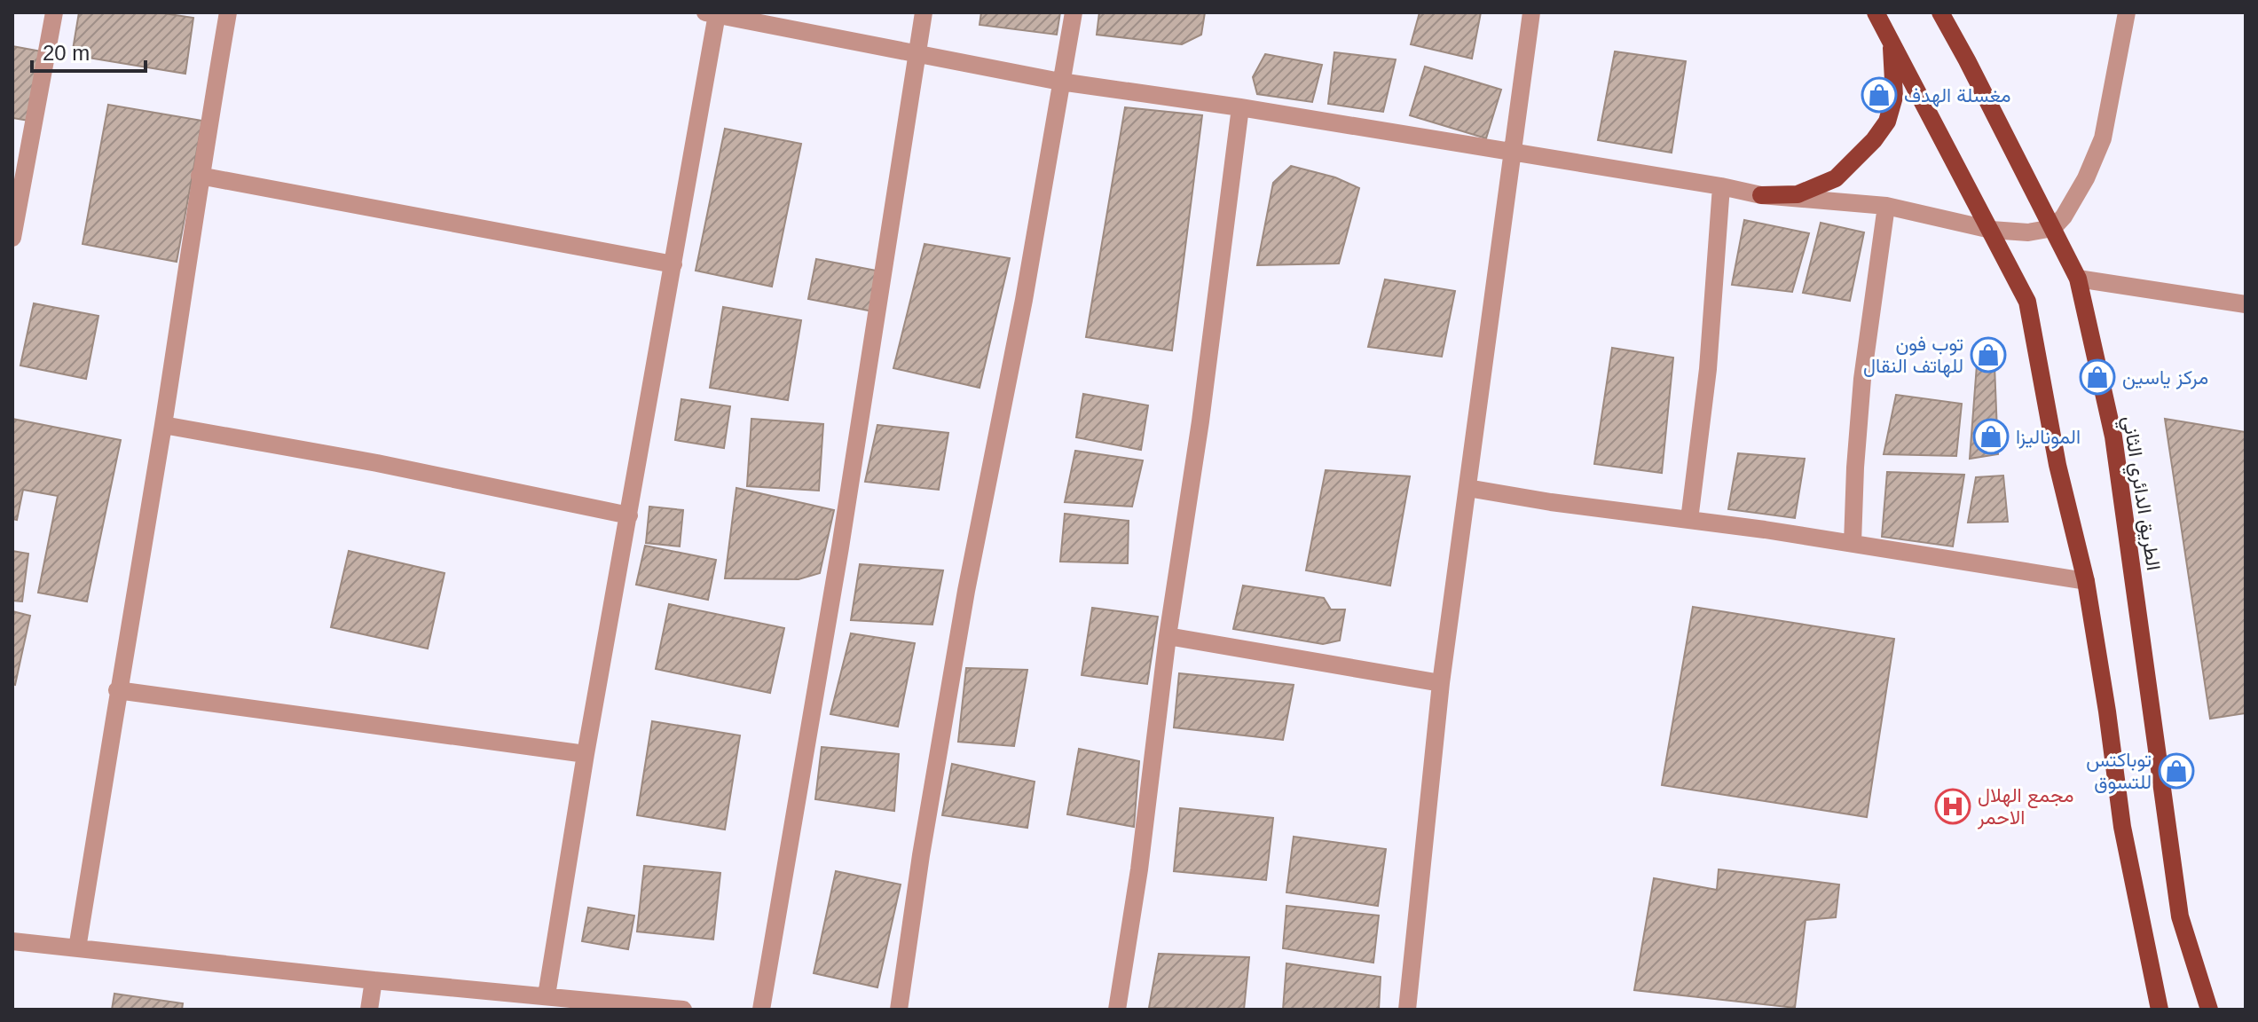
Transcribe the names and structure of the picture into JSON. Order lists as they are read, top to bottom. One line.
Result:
{"streets":{"main road":["الطريق الدائري الثاني"]},"places":{"shop":["مغسلة الهدف","توب فون للهاتف النقال","مركز ياسين","الموناليزا","توباكتس للتسوق"],"hospital":["مجمع الهلال الاحمر"]},"scale_bar":"20 m"}
